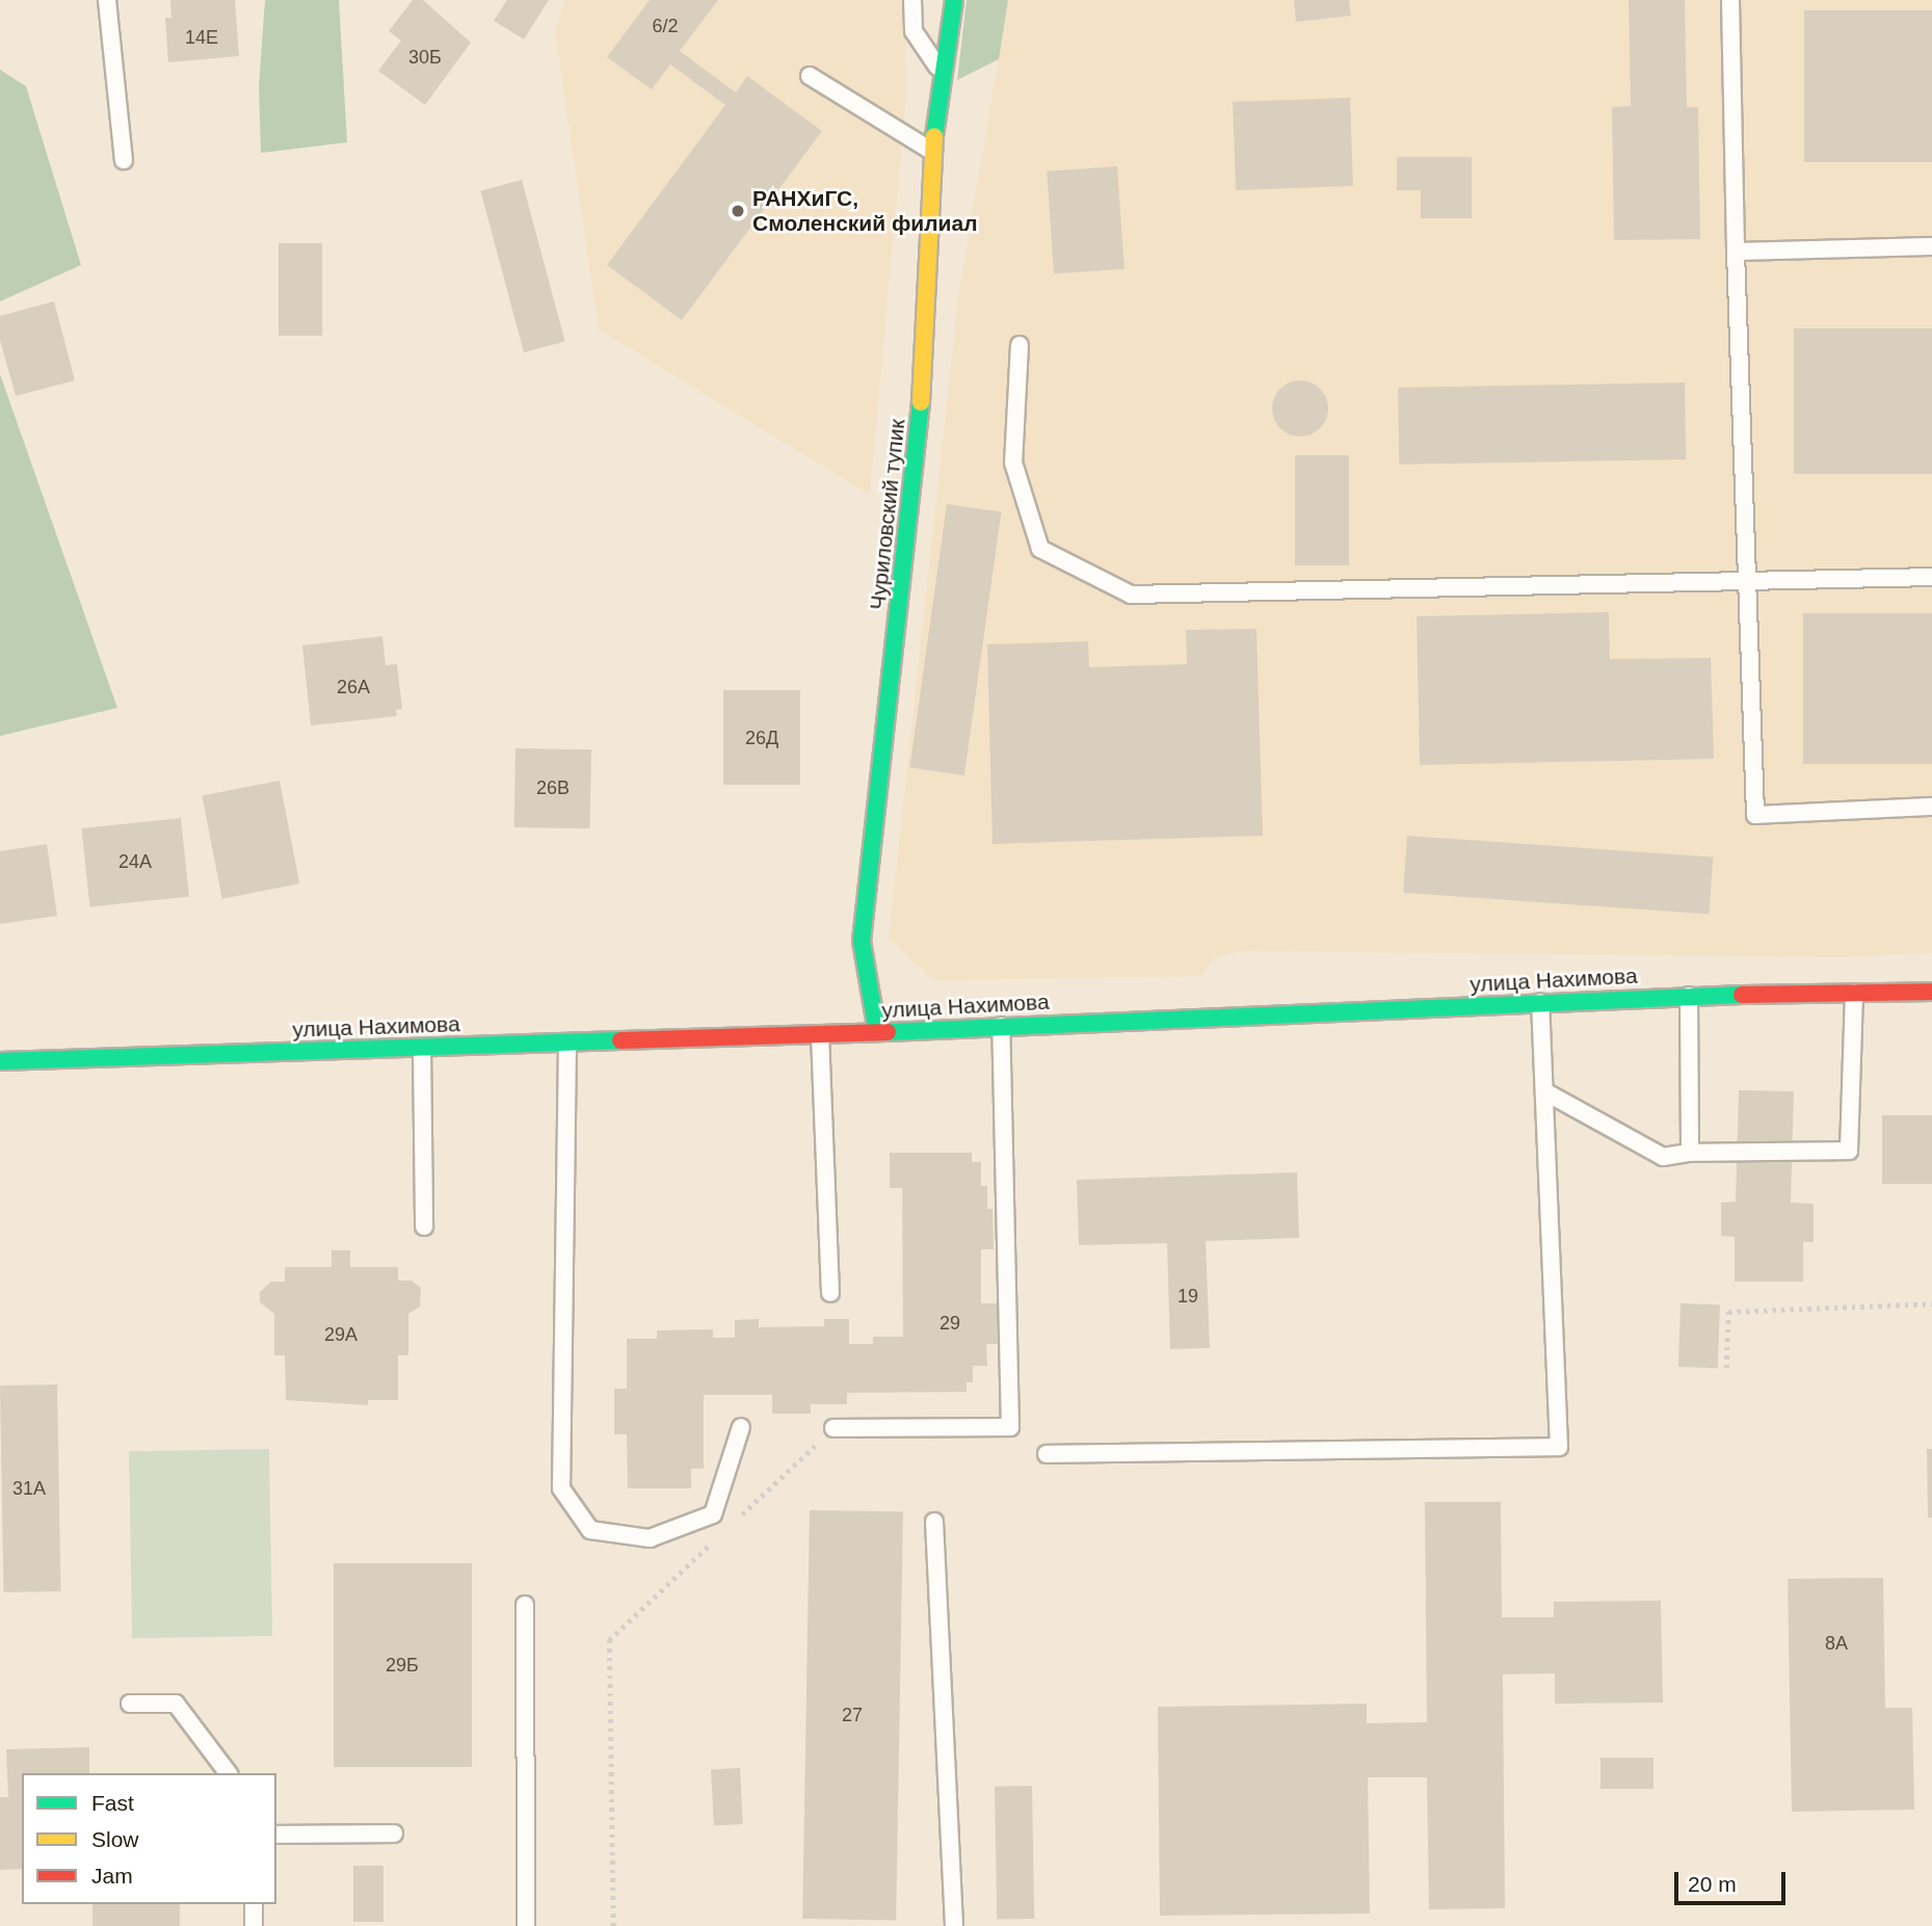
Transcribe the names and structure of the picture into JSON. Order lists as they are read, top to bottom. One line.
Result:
{"streets":{"street":["Чуриловский тупик","улица Нахимова"]},"crossings":[["Чуриловский тупик","улица Нахимова"]],"places":["РАНХиГС, Смоленский филиал"],"house_numbers":["6/2","14Е","30Б","26А","26Д","26В","24А","19","29","29А","31А","8А","29Б","27"],"legend":["Fast","Slow","Jam"],"scale_bar":"20 m"}
